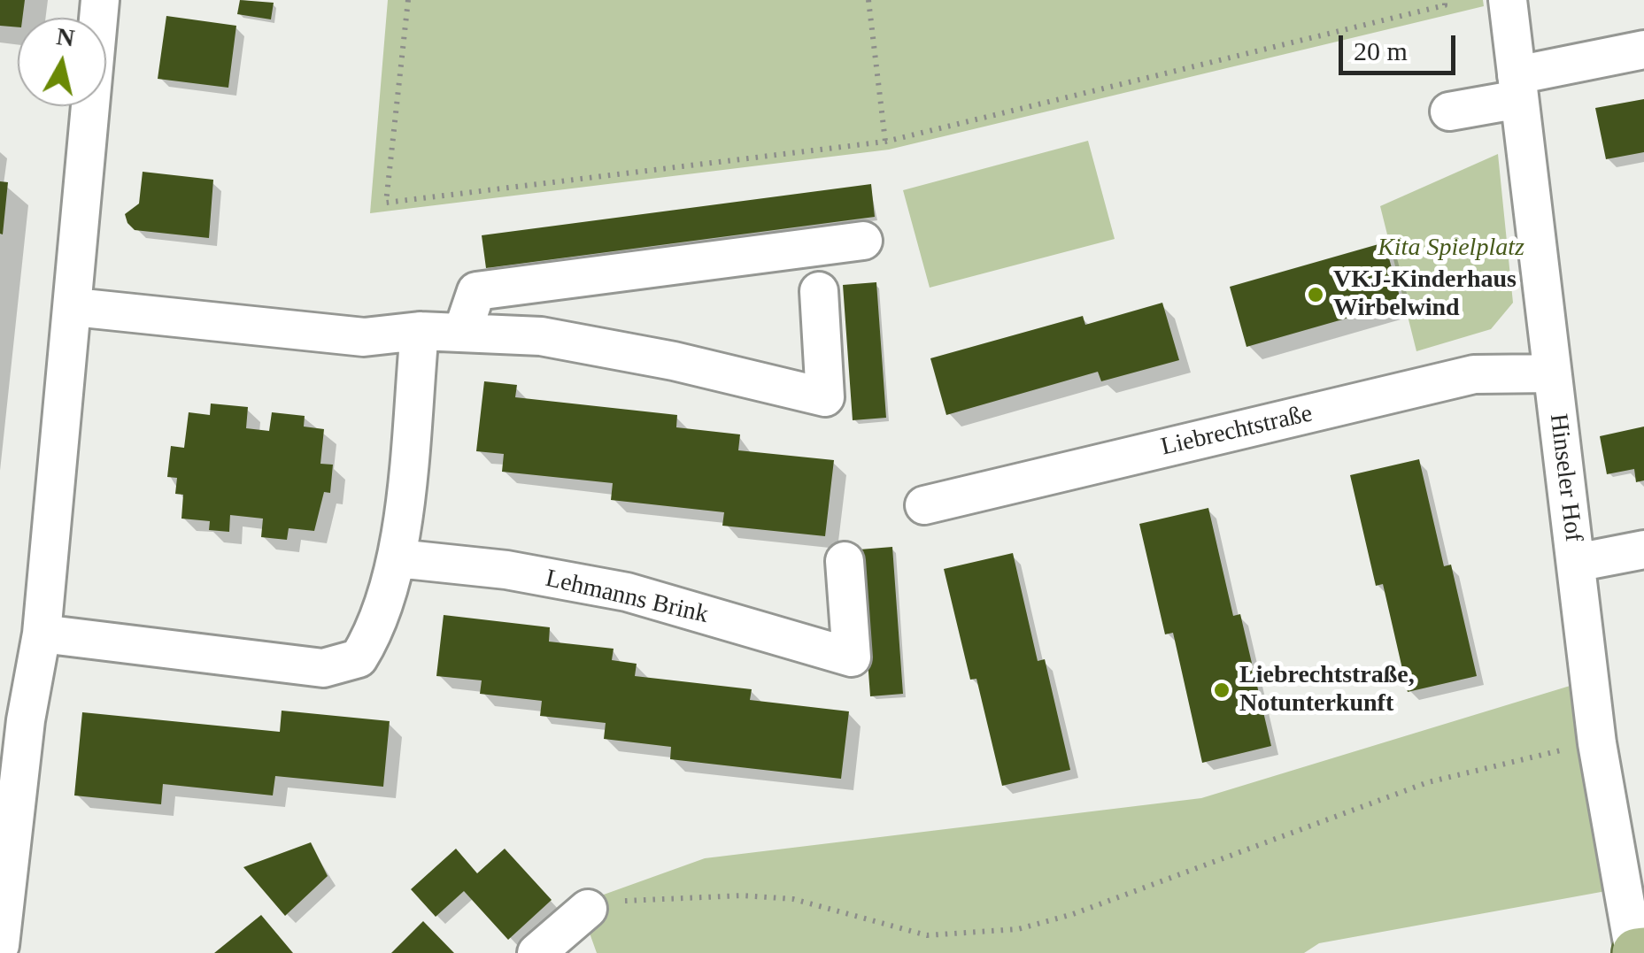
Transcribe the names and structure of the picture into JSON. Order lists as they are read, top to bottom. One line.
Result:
{"streets":{"street":["Liebrechtstraße","Hinseler Hof","Lehmanns Brink"]},"crossings":[["Liebrechtstraße","Hinseler Hof"]],"parks":["Kita Spielplatz"],"places":["VKJ-Kinderhaus Wirbelwind","Liebrechtstraße, Notunterkunft"],"scale_bar":"20 m","north":"top"}
